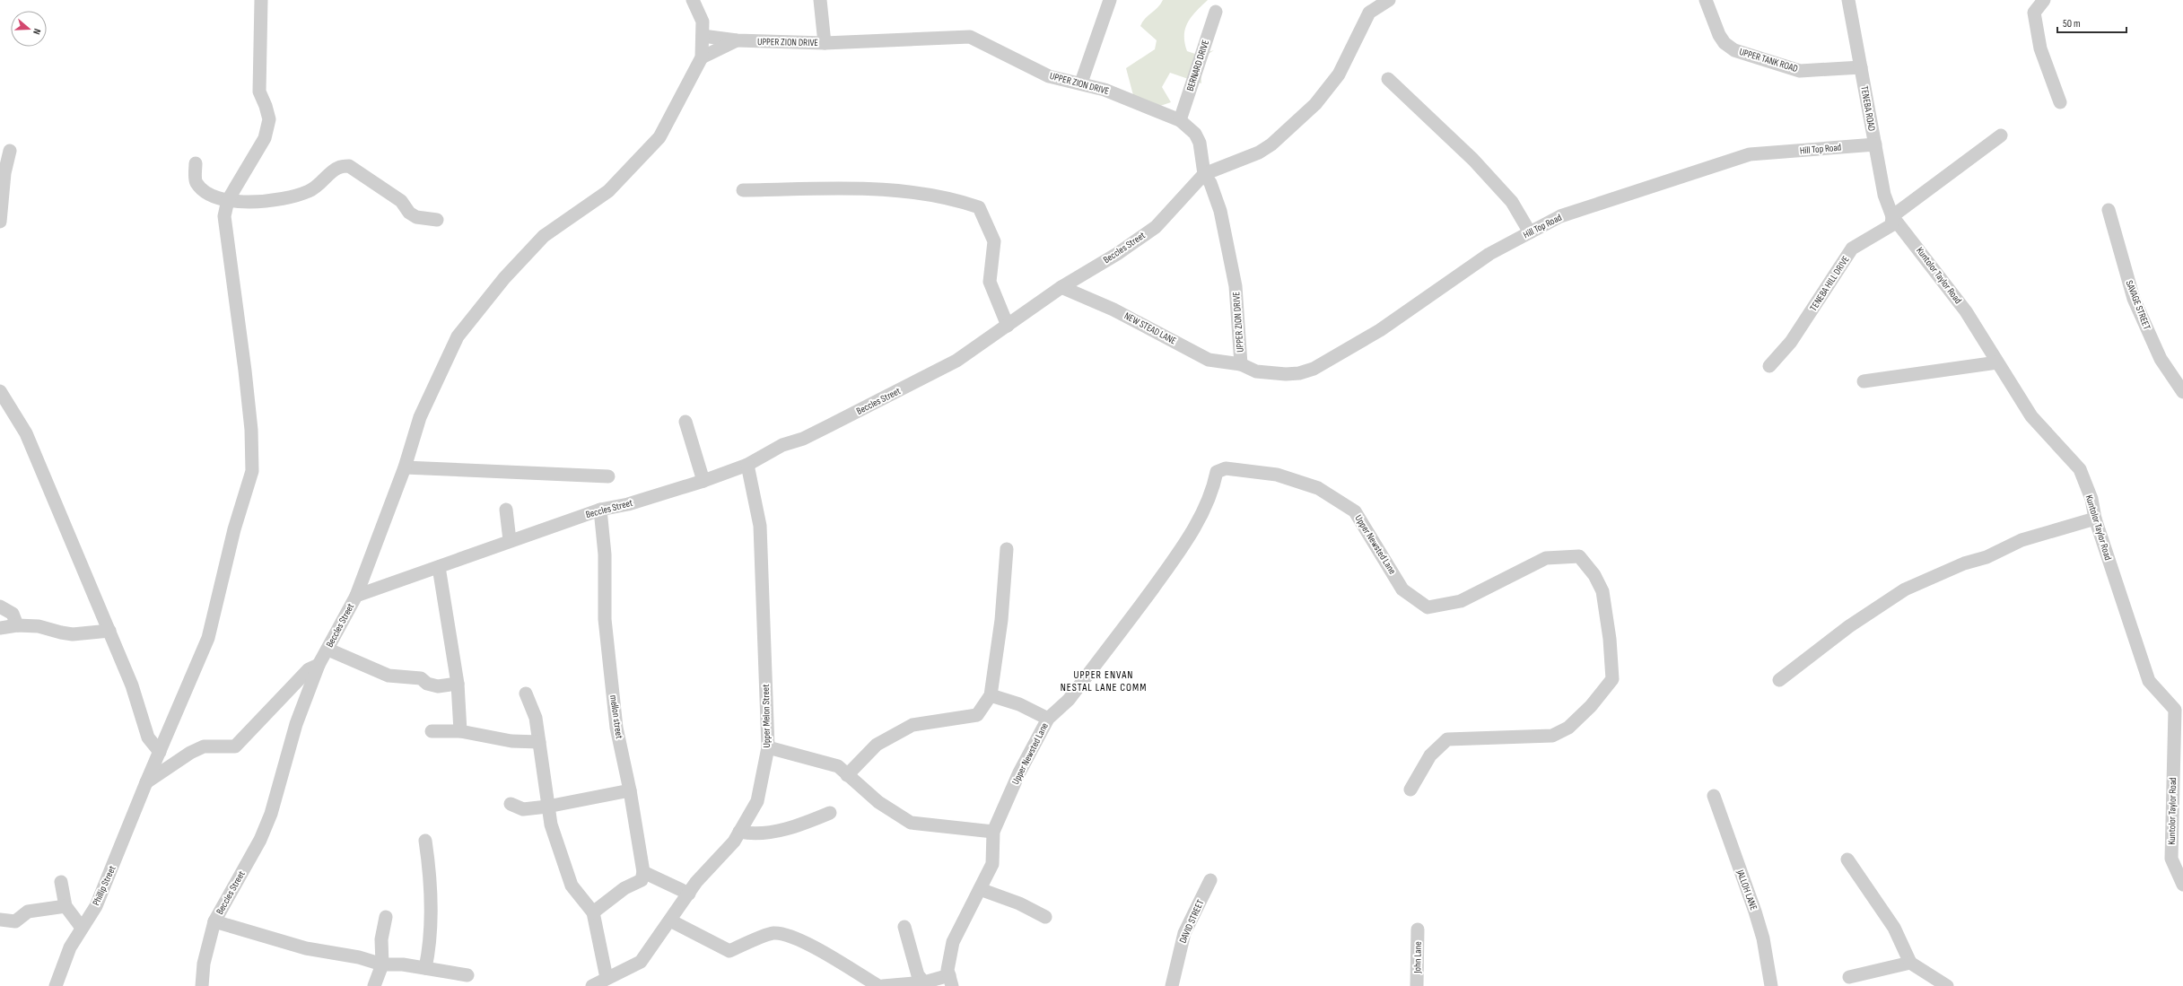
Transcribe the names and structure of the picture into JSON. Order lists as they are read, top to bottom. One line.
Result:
{"streets":{"street":["UPPER ZION DRIVE","UPPER TANK ROAD","BERNARD DRIVE","TENEBA ROAD","Hill Top Road","Beccles Street","Kuntolor Taylor Road","TENEBA HILL DRIVE","SAVAGE STREET","NEW STEAD LANE","Upper Newsted Lane","Upper Melon Street","mellon street","Phillip Street","JALLOH LANE","DAVID STREET","John Lane"]},"crossings":[["UPPER ZION DRIVE","BERNARD DRIVE"],["UPPER ZION DRIVE","Hill Top Road"],["UPPER ZION DRIVE","Beccles Street"],["UPPER ZION DRIVE","NEW STEAD LANE"],["UPPER TANK ROAD","TENEBA ROAD"],["TENEBA ROAD","Hill Top Road"],["TENEBA ROAD","Kuntolor Taylor Road"],["TENEBA ROAD","TENEBA HILL DRIVE"],["Hill Top Road","NEW STEAD LANE"],["Beccles Street","NEW STEAD LANE"],["Beccles Street","Upper Melon Street"],["Beccles Street","mellon street"],["Kuntolor Taylor Road","TENEBA HILL DRIVE"]],"districts":["UPPER ENVAN NESTAL LANE COMM"],"scale_bar":"50 m","north":"right"}
